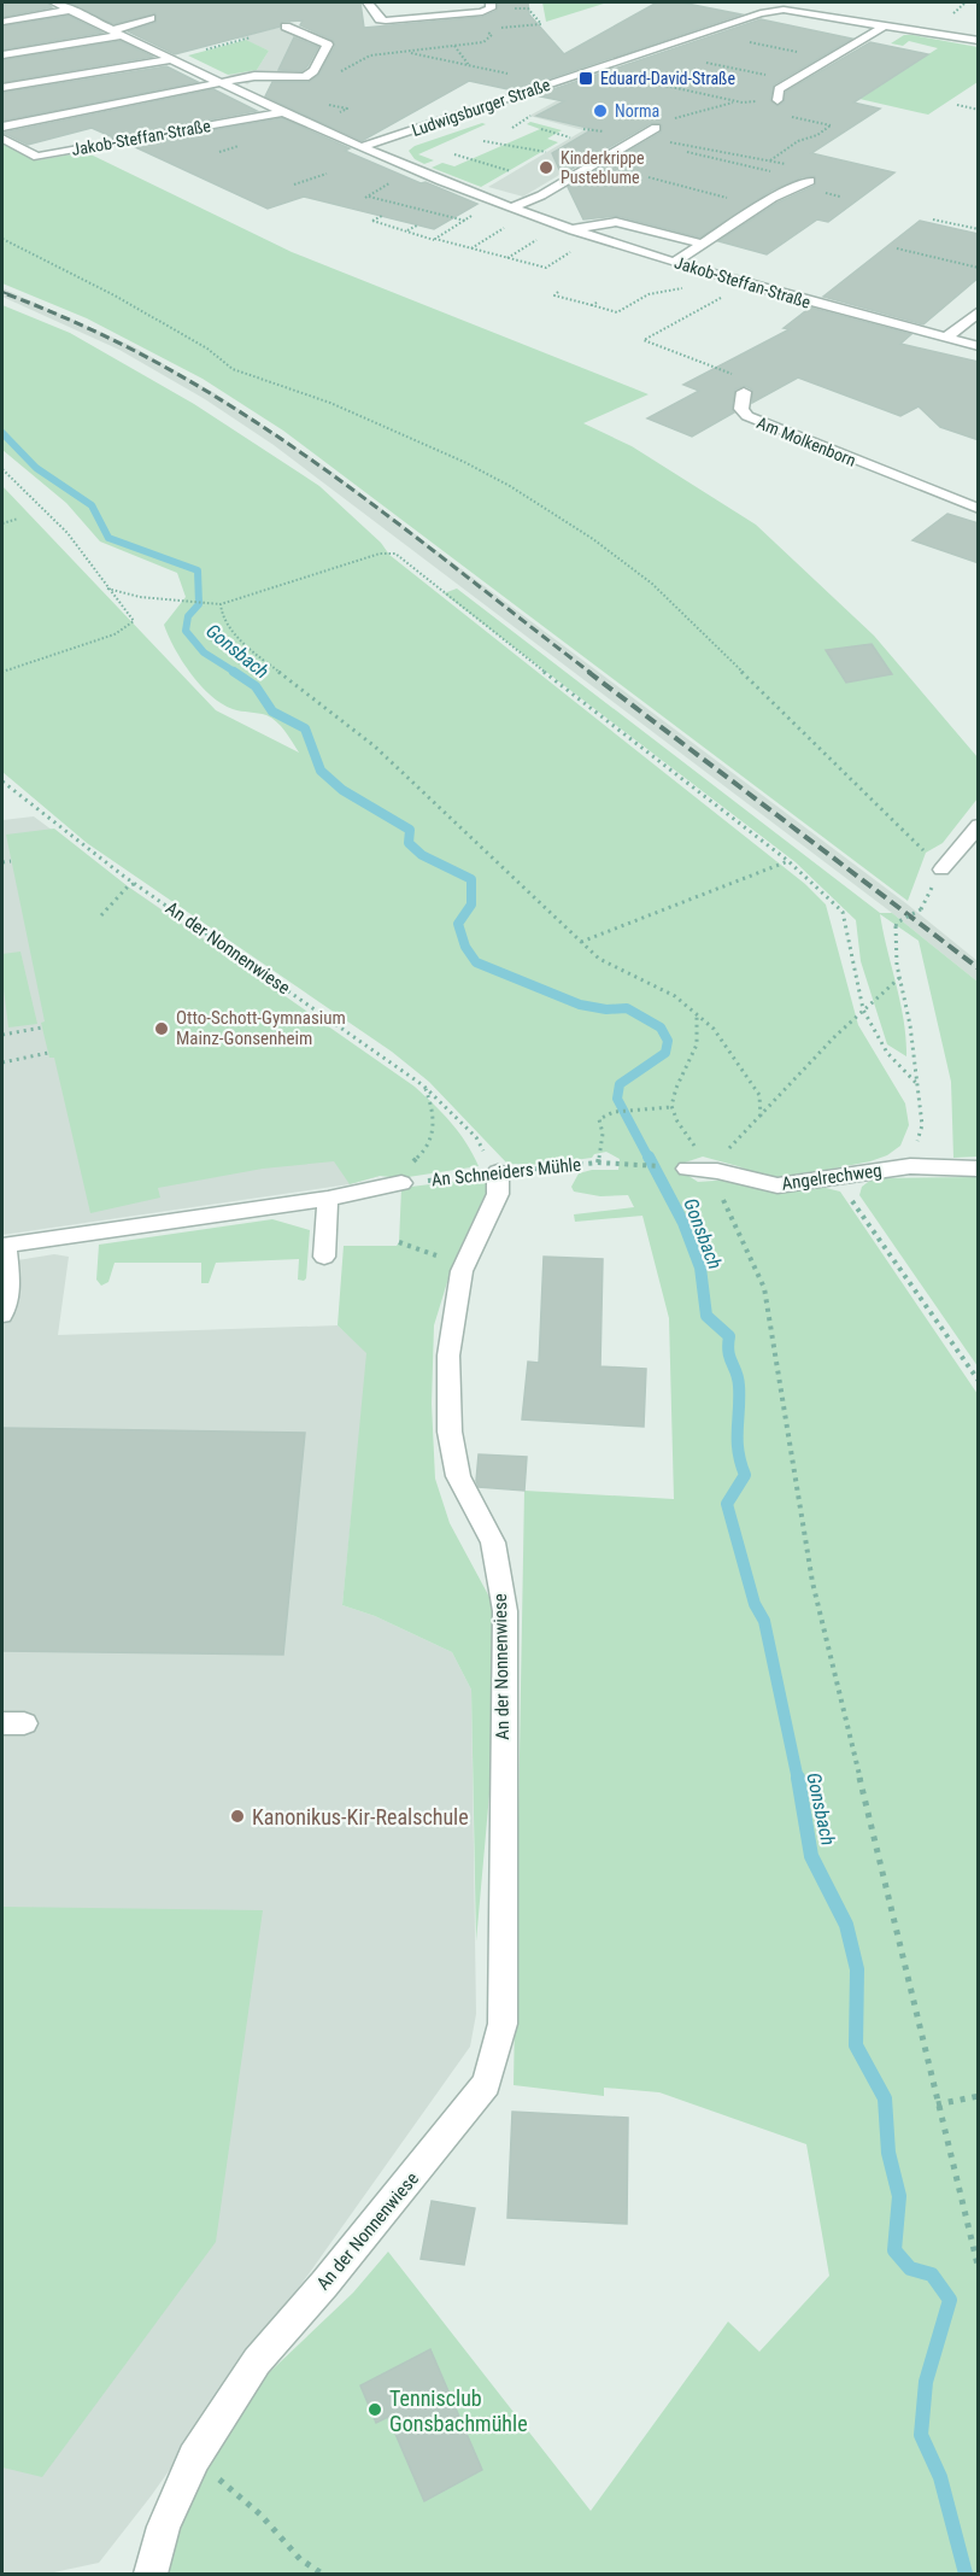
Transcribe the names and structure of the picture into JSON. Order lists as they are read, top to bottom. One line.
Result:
{"streets":{"street":["Ludwigsburger Straße","Jakob-Steffan-Straße","Am Molkenborn","An der Nonnenwiese","Angelrechweg"],"path":["An Schneiders Mühle"]},"crossings":[["Ludwigsburger Straße","Jakob-Steffan-Straße"],["An der Nonnenwiese","An Schneiders Mühle"],["An Schneiders Mühle","Angelrechweg"]],"water":["Gonsbach"],"places":{"transit":["Eduard-David-Straße"],"other":["Norma","Kinderkrippe Pusteblume","Otto-Schott-Gymnasium Mainz-Gonsenheim","Kanonikus-Kir-Realschule","Tennisclub Gonsbachmühle"]}}
